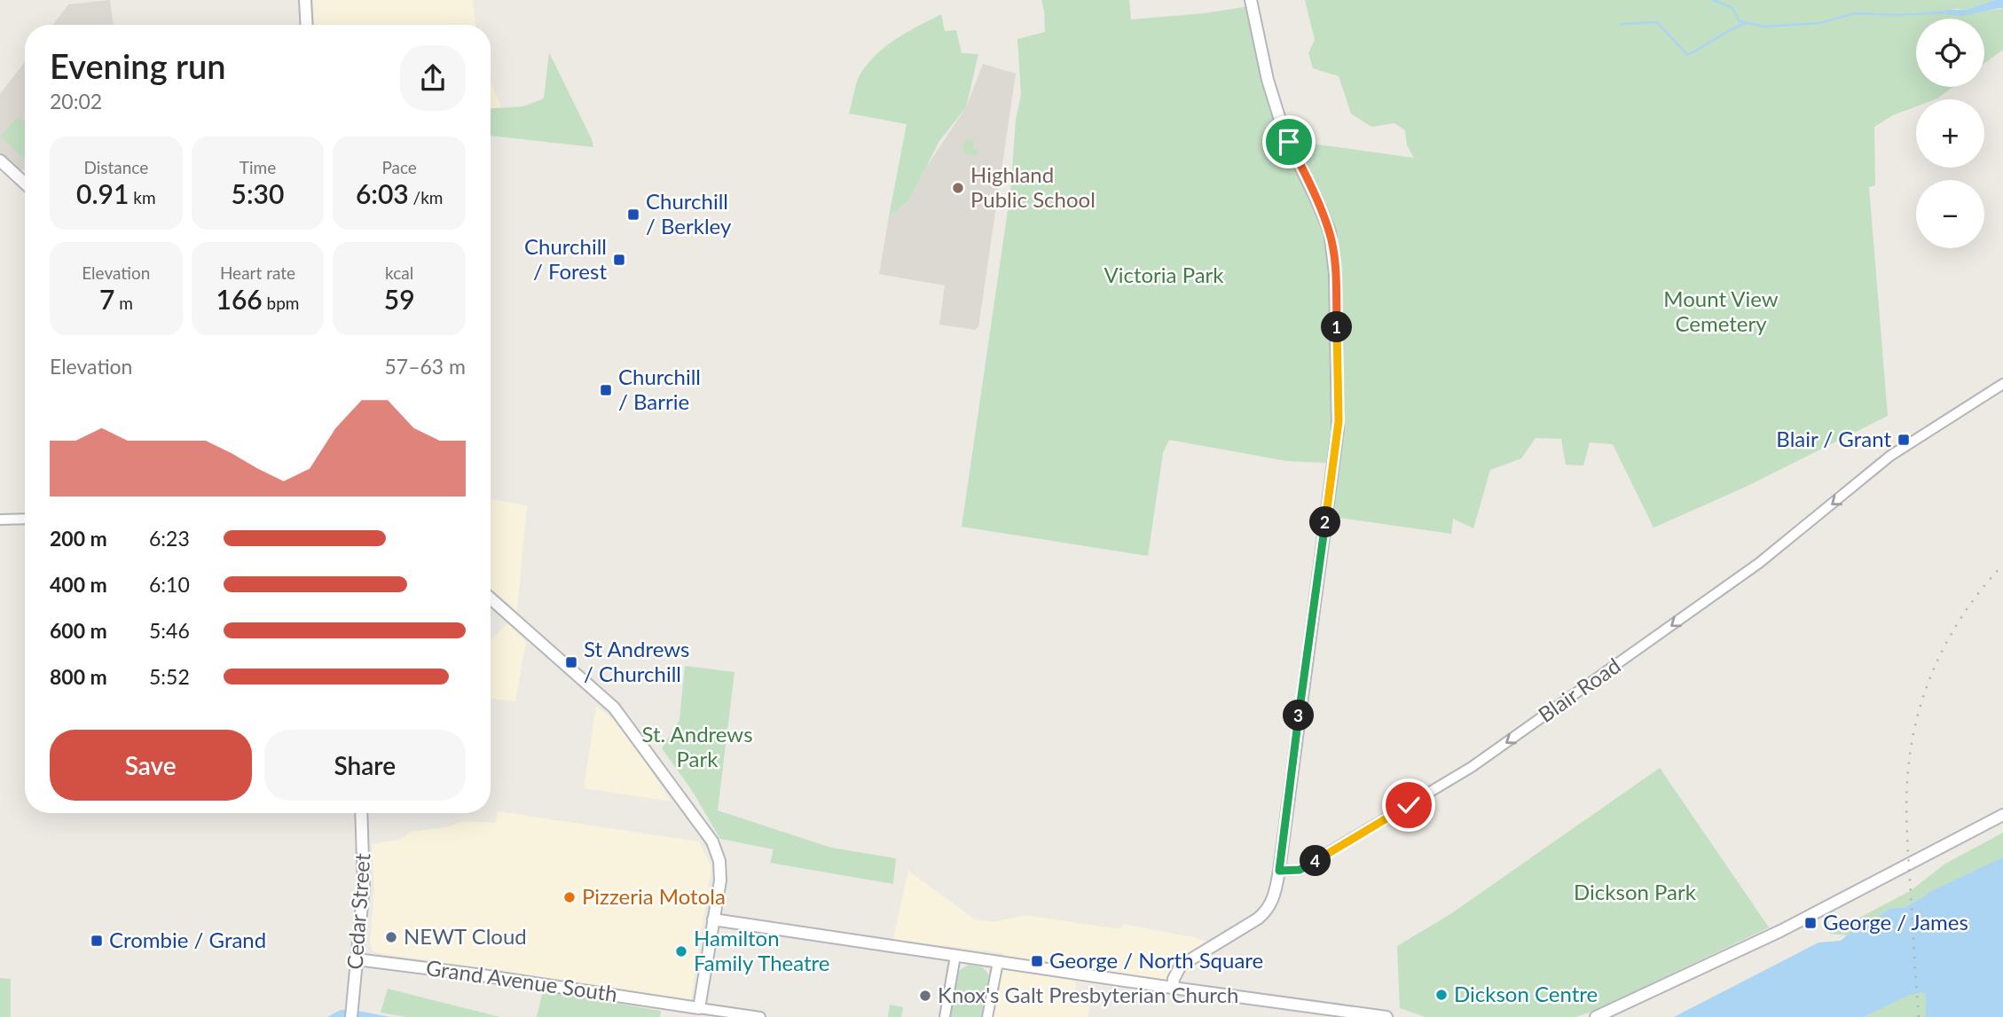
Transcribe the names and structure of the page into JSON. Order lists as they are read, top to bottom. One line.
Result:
{"streets":{"main road":["Cedar Street","Grand Avenue South"],"street":["Blair Road"]},"crossings":[["Cedar Street","Grand Avenue South"]],"one_way":["Blair Road"],"parks":["Victoria Park","Mount View Cemetery","St. Andrews Park","Dickson Park"],"places":{"other":["Highland Public School","Pizzeria Motola","NEWT Cloud","Hamilton Family Theatre","Dickson Centre","Knox's Galt Presbyterian Church"],"transit":["Churchill / Berkley","Churchill / Forest","Churchill / Barrie","Blair / Grant","St Andrews / Churchill","George / James","Crombie / Grand","George / North Square"]},"page":{"map_buttons":["+","−"],"heading":["Evening run","20:02"],"stats":[["Distance","0.91 km"],["Time","5:30"],["Pace","6:03 /km"],["Elevation","7 m"],["Heart rate","166 bpm"],["kcal","59"]],"pins":["1","2","3","4"],"chart":["Elevation","57–63 m"],"list":[{"name":"200 m","note":"6:23"},{"name":"400 m","note":"6:10"},{"name":"600 m","note":"5:46"},{"name":"800 m","note":"5:52"}],"buttons":["Save","Share"]}}
